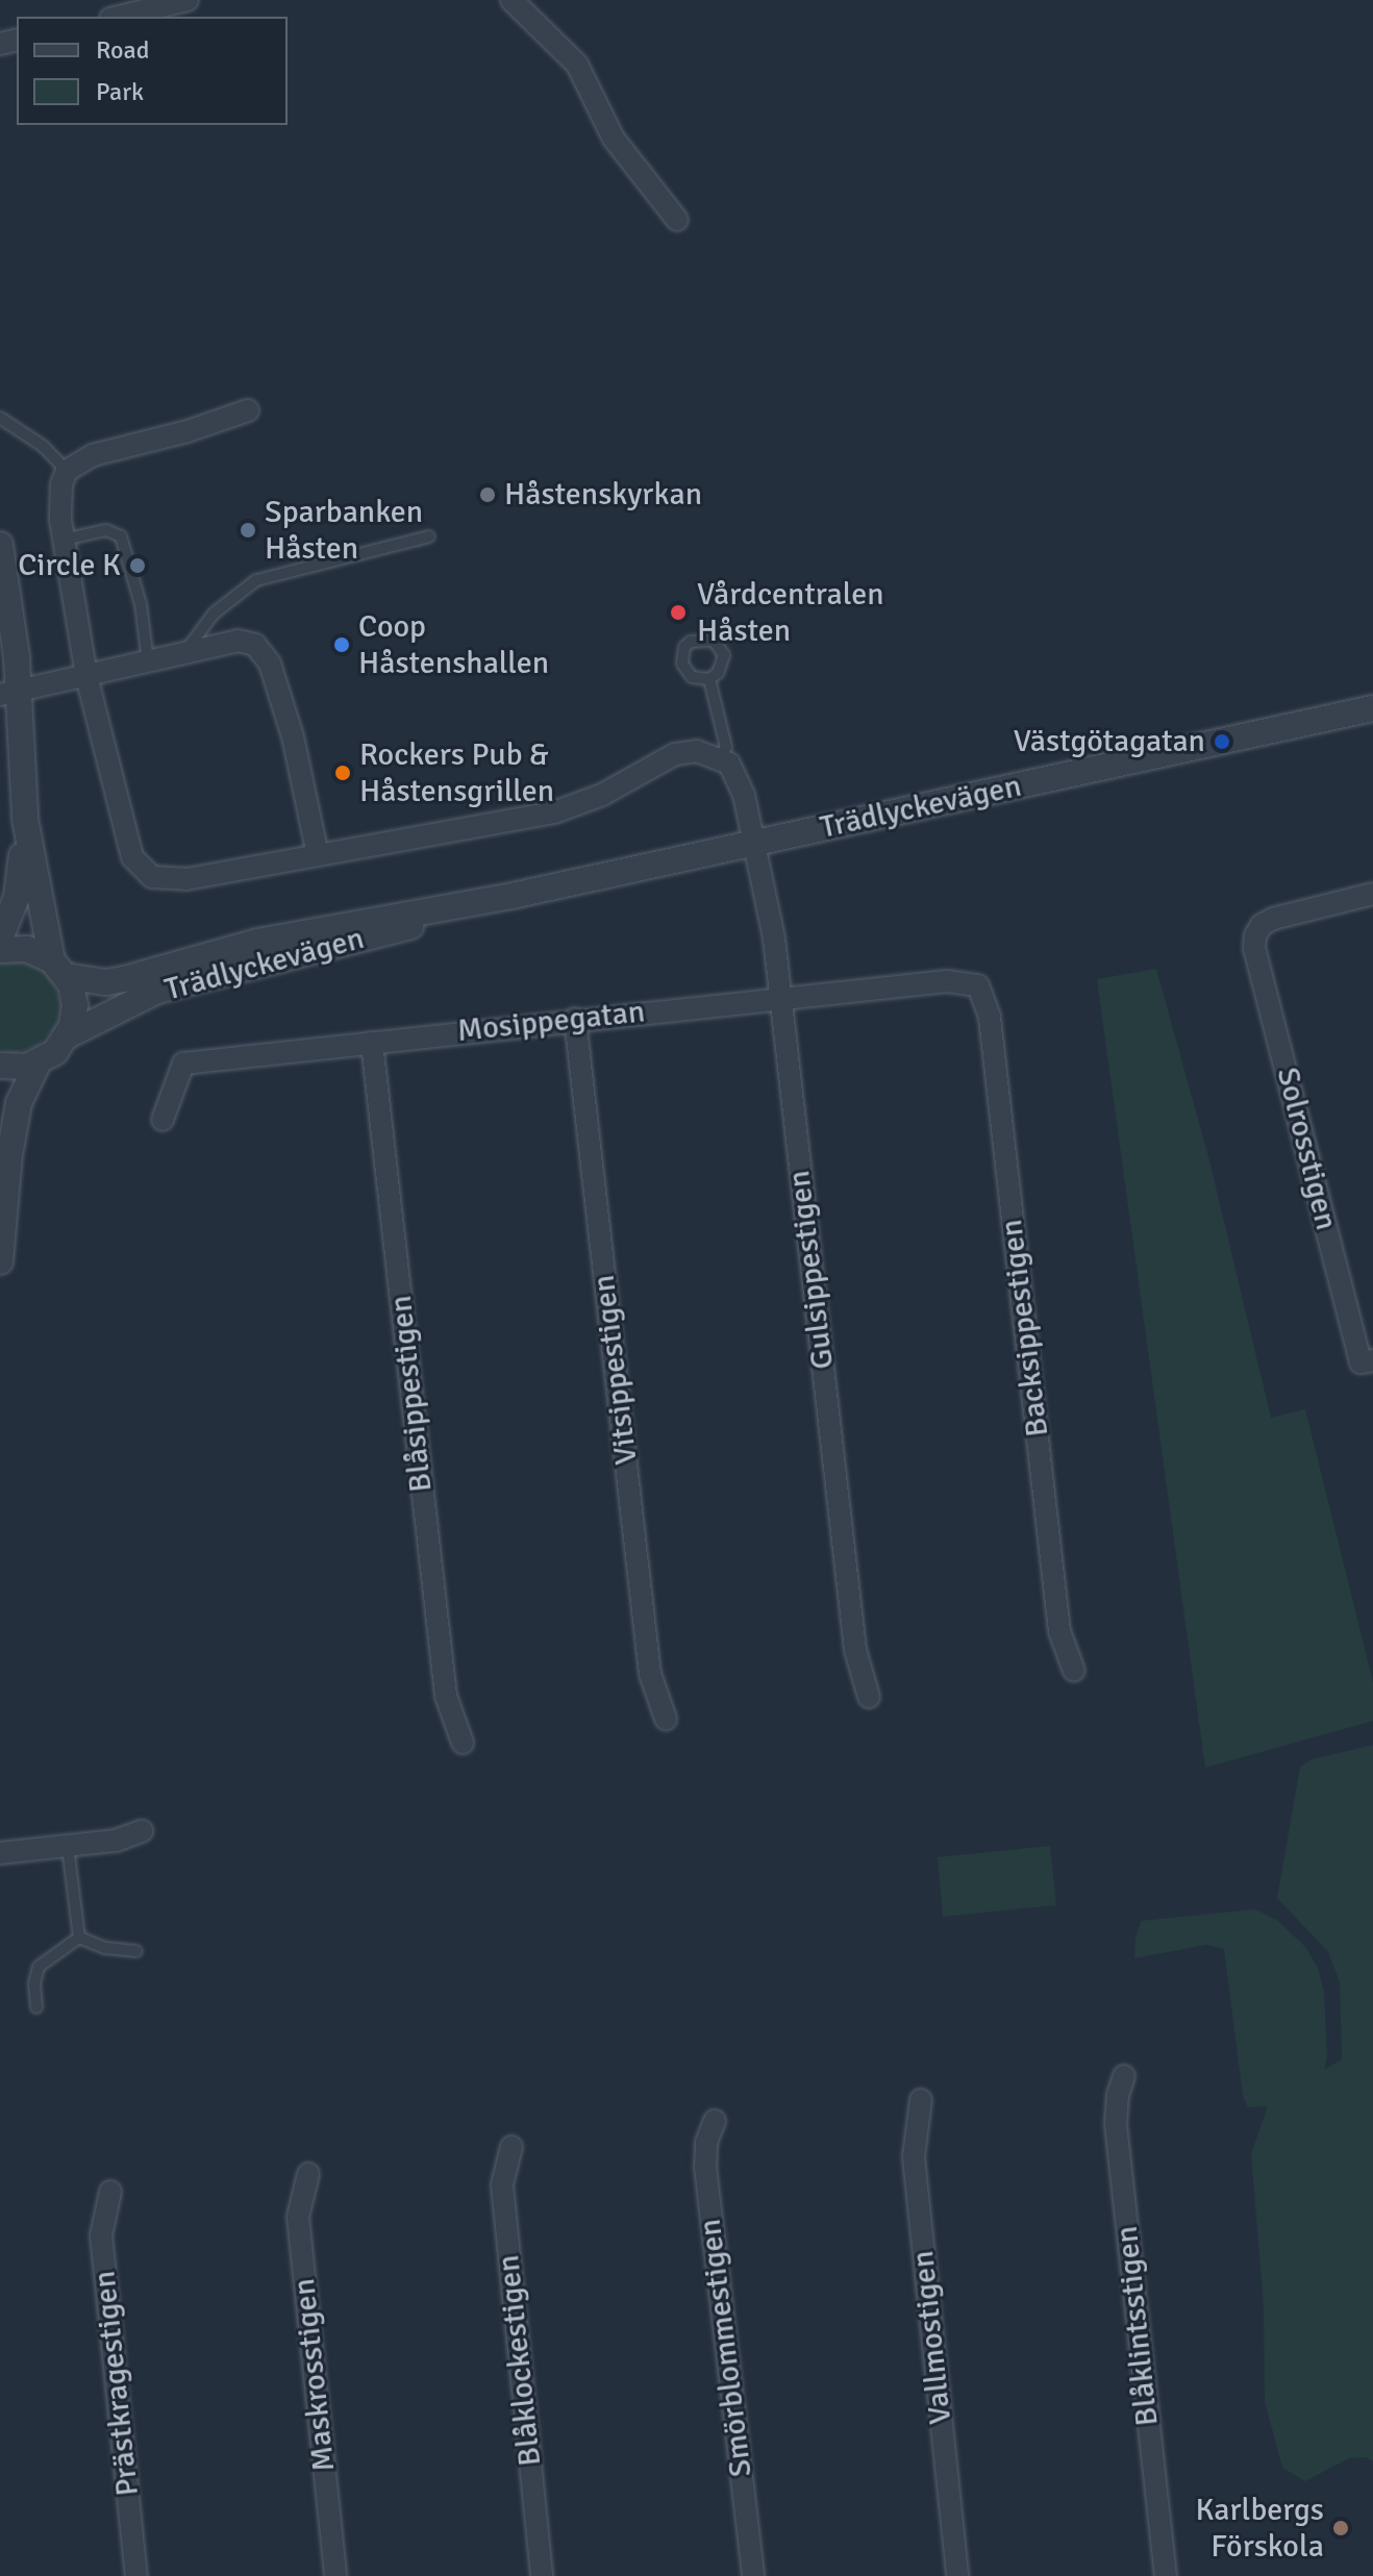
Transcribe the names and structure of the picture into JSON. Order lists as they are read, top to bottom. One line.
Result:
{"streets":{"street":["Trädlyckevägen","Mosippegatan","Solrosstigen","Gulsippestigen","Backsippestigen","Vitsippestigen","Blåsippestigen","Blåklintsstigen","Vallmostigen","Smörblommestigen","Blåklockestigen","Maskrosstigen","Prästkragestigen"]},"crossings":[["Trädlyckevägen","Gulsippestigen"],["Mosippegatan","Gulsippestigen"],["Mosippegatan","Backsippestigen"],["Mosippegatan","Vitsippestigen"],["Mosippegatan","Blåsippestigen"]],"places":["Håstenskyrkan","Sparbanken Håsten","Circle K","Vårdcentralen Håsten","Coop Håstenshallen","Västgötagatan","Rockers Pub & Håstensgrillen","Karlbergs Förskola"],"legend":["Road","Park"]}
